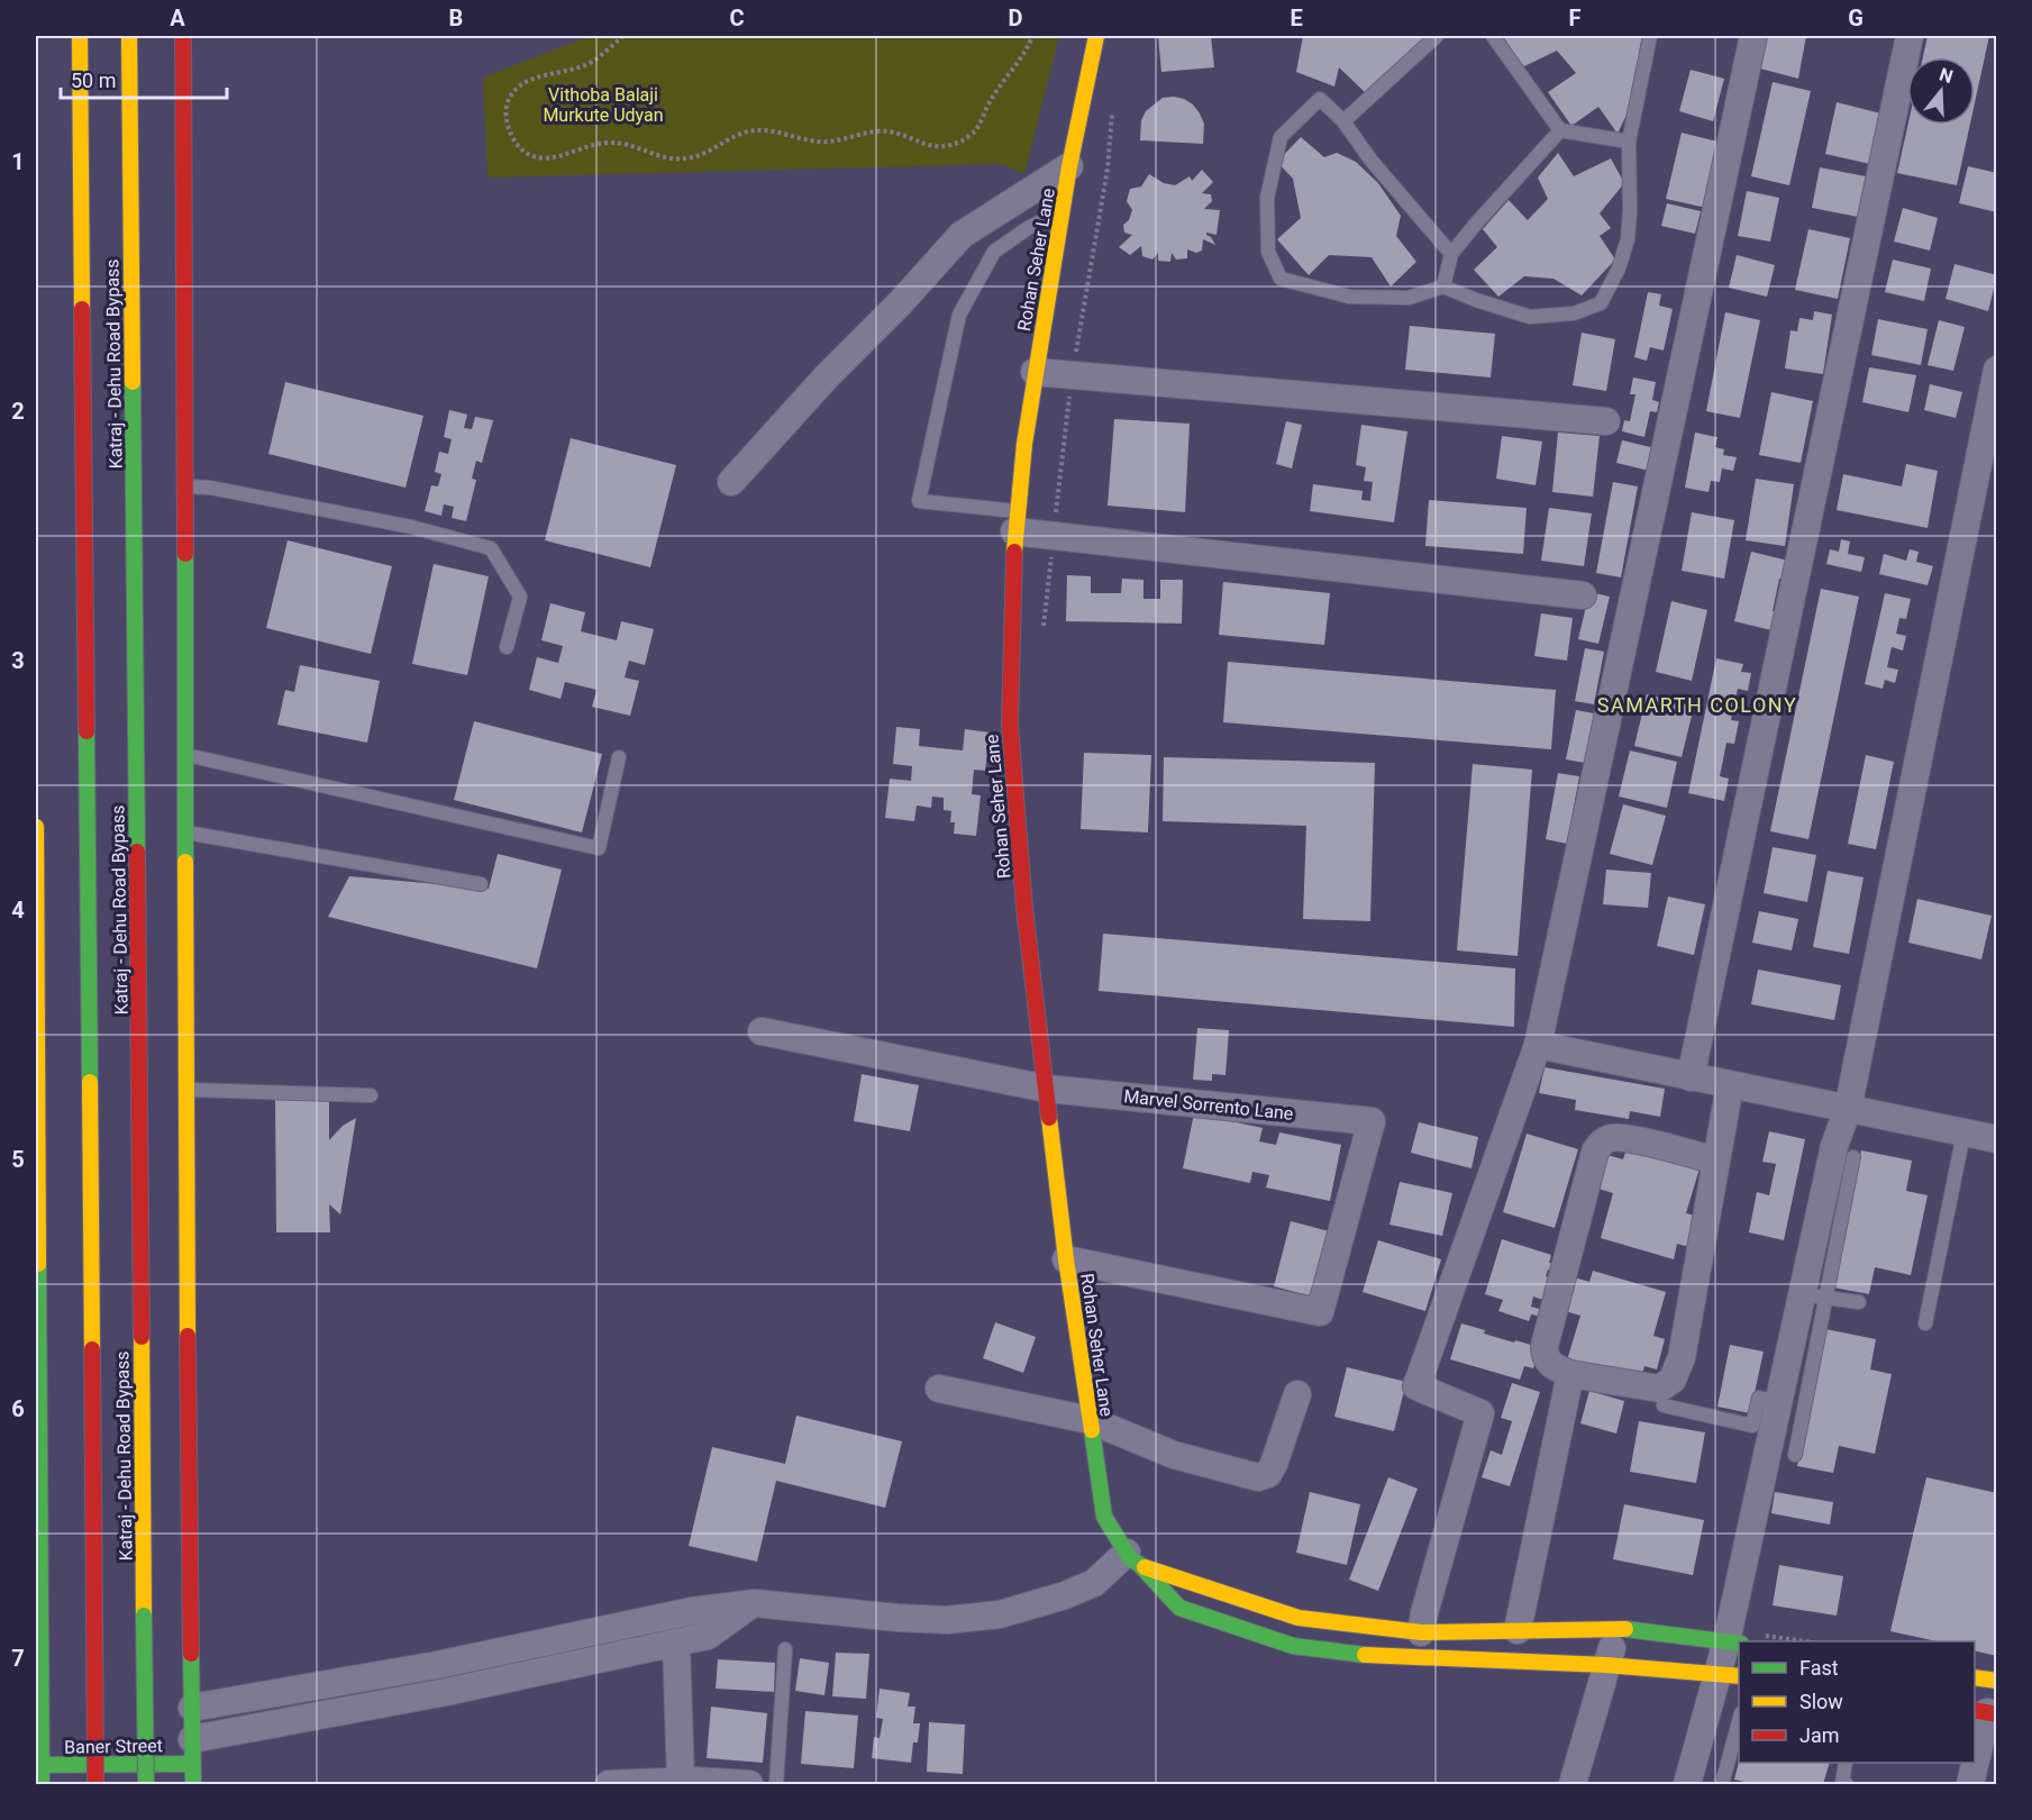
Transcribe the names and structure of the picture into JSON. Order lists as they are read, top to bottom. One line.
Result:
{"streets":{"main road":["Rohan Seher Lane","Katraj - Dehu Road Bypass","Baner Street"],"street":["Marvel Sorrento Lane"]},"crossings":[["Rohan Seher Lane","Marvel Sorrento Lane"]],"districts":["SAMARTH COLONY"],"parks":["Vithoba Balaji Murkute Udyan"],"legend":["Fast","Slow","Jam"],"scale_bar":"50 m","north":"top","grid":{"columns":["A","B","C","D","E","F","G"],"rows":["1","2","3","4","5","6","7"]}}
